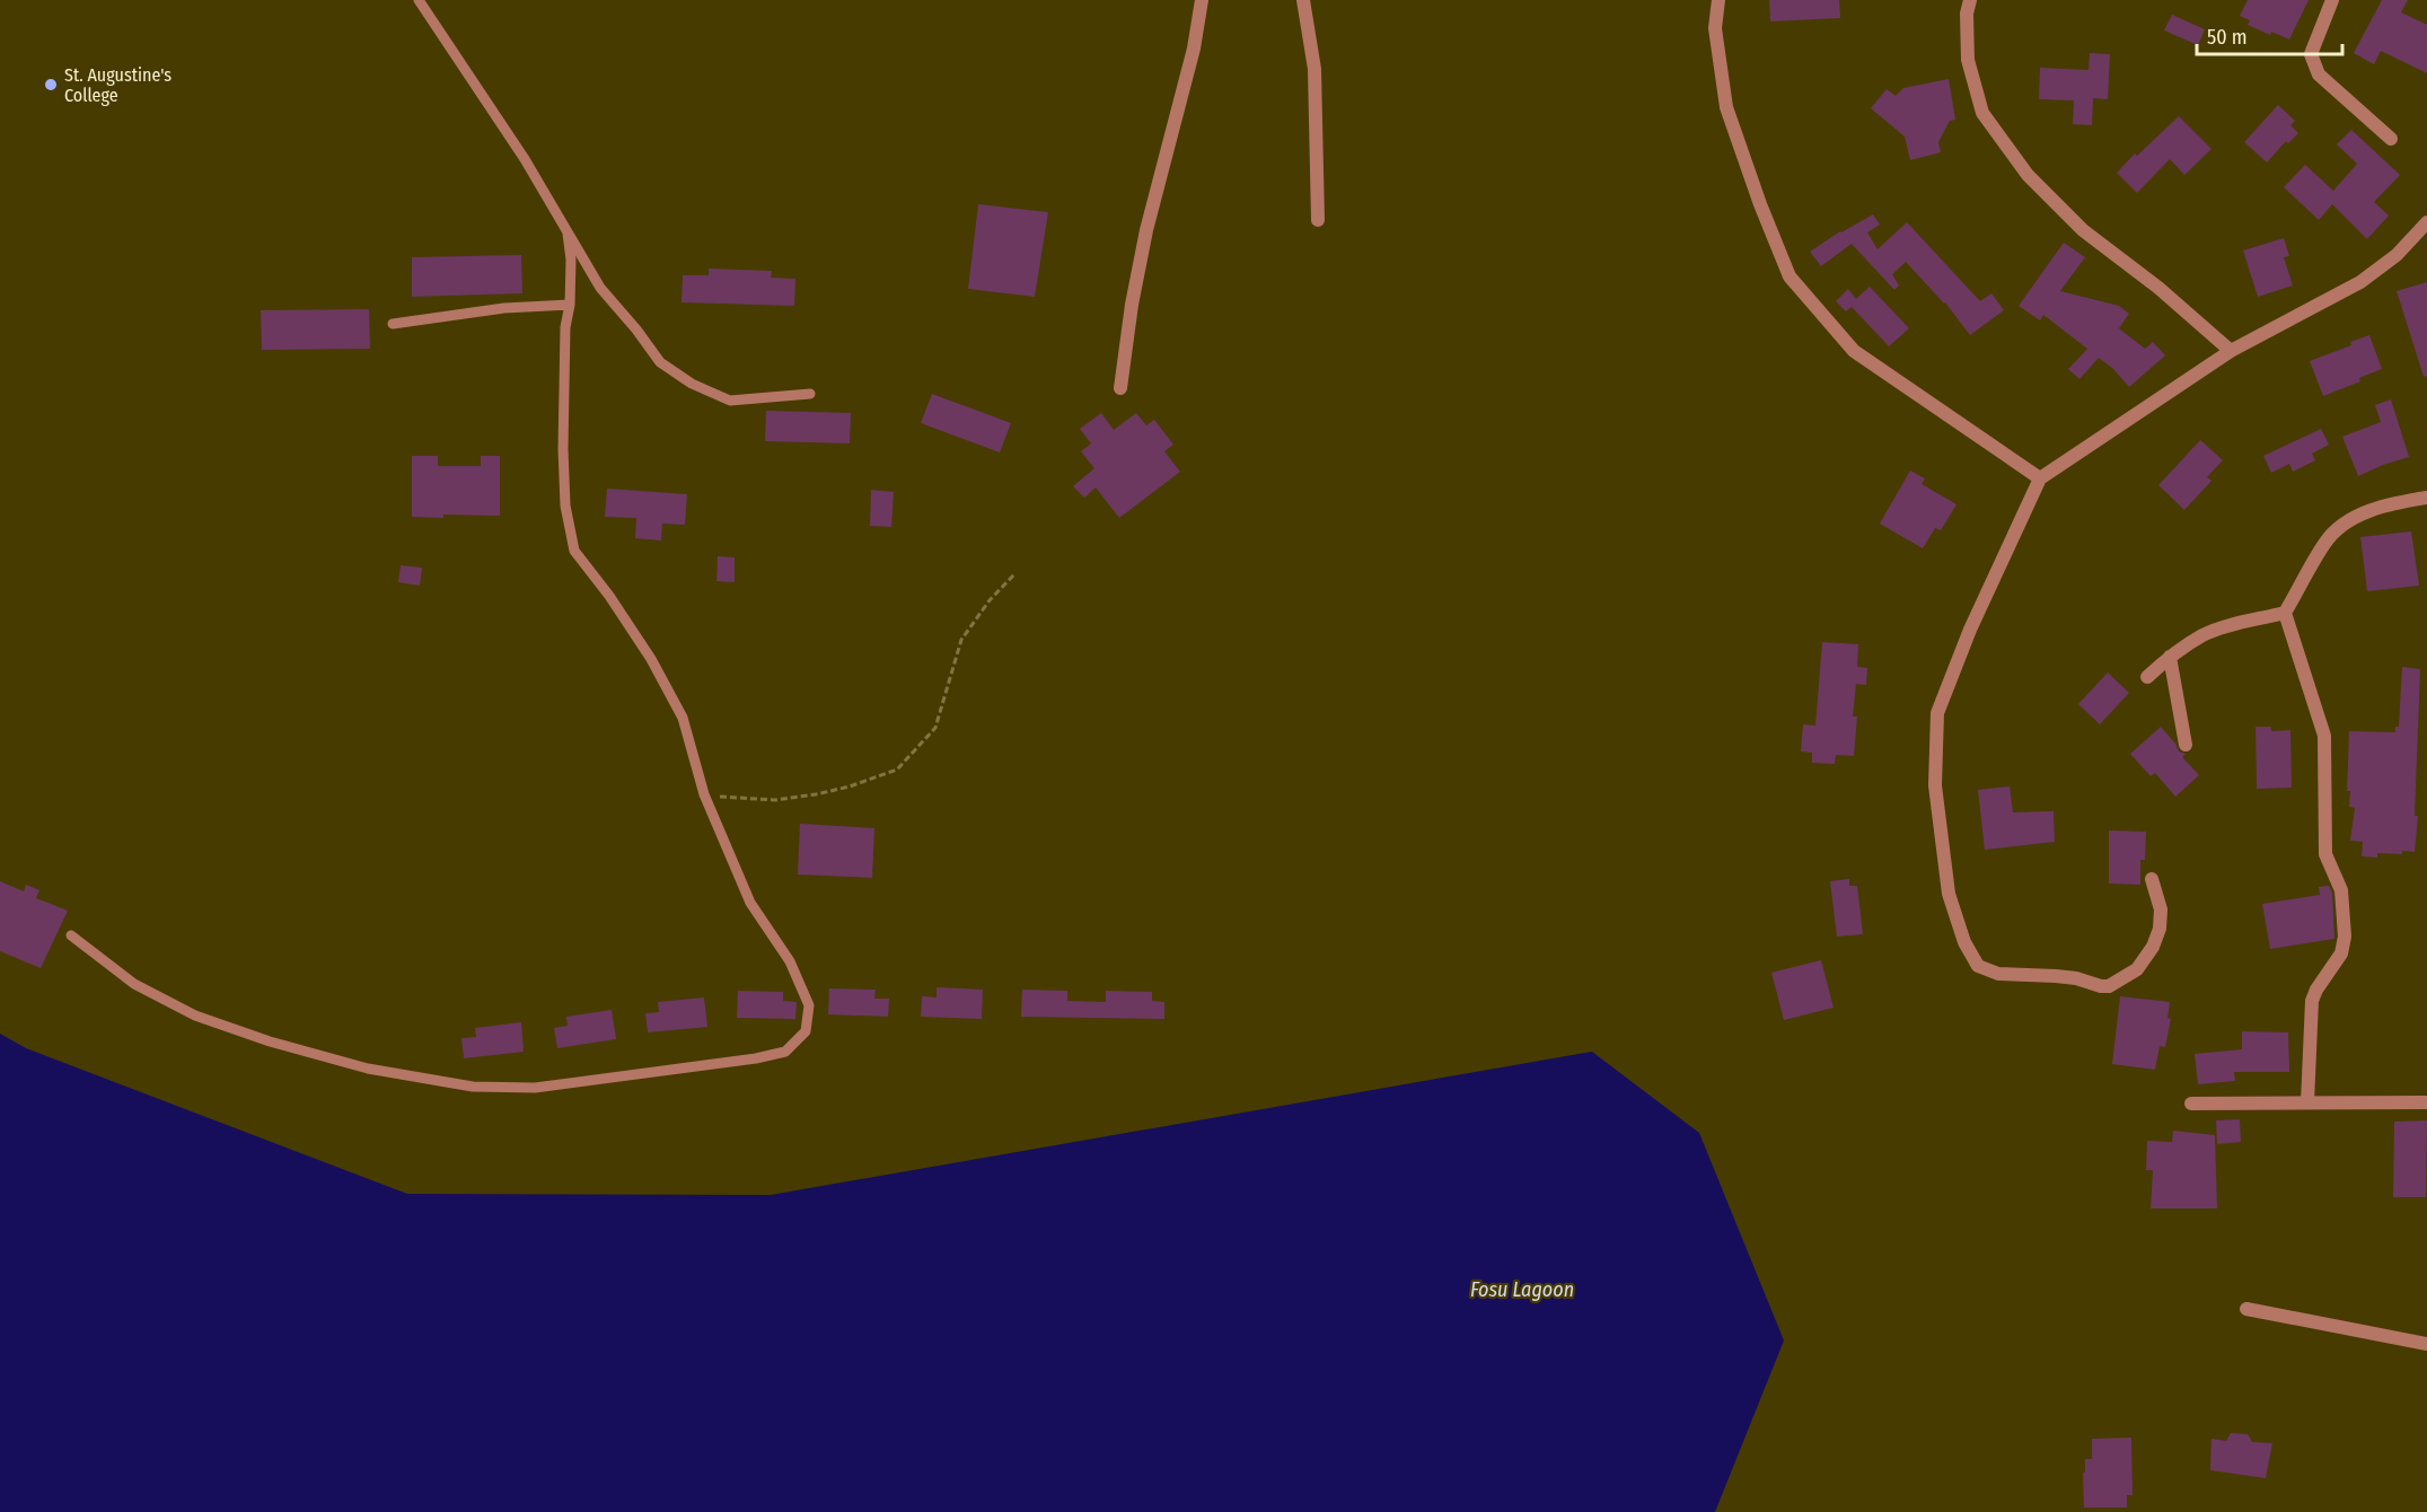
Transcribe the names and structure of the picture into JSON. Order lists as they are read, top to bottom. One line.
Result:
{"water":["Fosu Lagoon"],"places":["St. Augustine's College"],"scale_bar":"50 m"}
